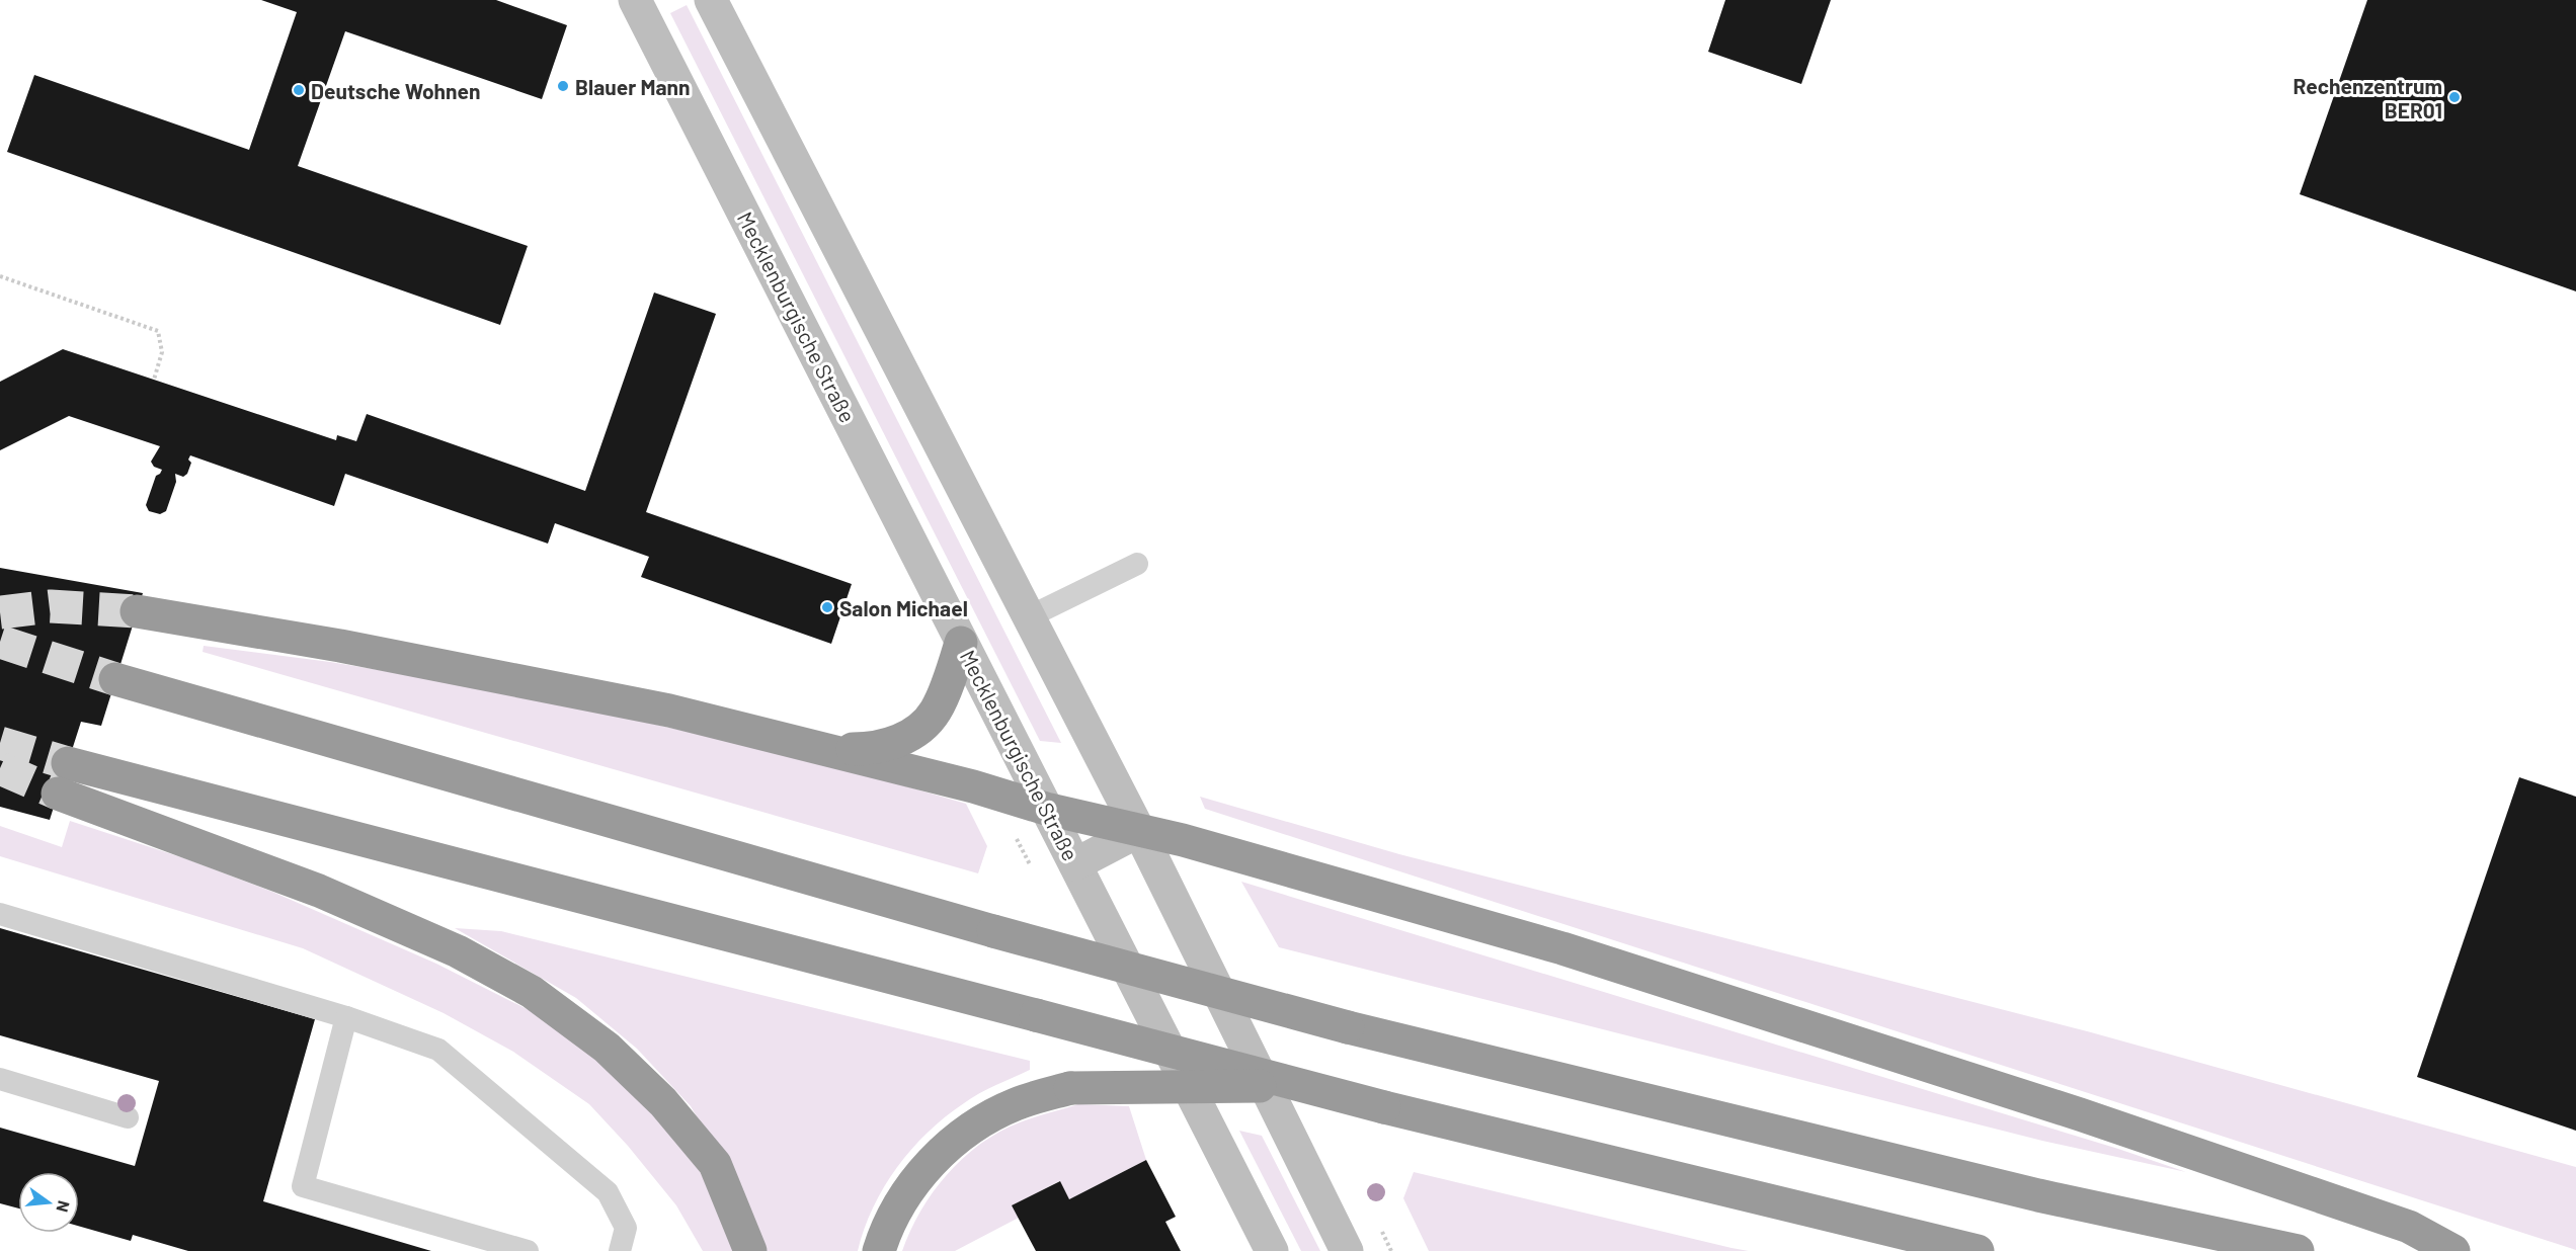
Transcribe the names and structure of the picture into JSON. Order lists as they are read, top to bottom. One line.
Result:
{"streets":{"main road":["Mecklenburgische Straße"]},"places":["Blauer Mann","Deutsche Wohnen","Rechenzentrum BER01","Salon Michael"],"north":"right"}
